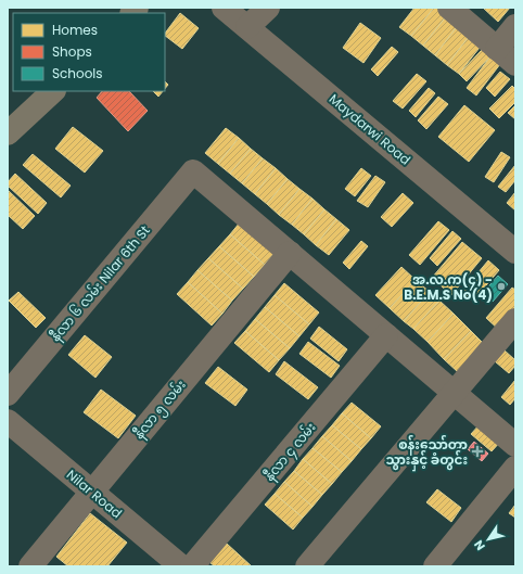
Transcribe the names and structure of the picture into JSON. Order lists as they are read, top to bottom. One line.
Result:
{"streets":{"street":["Maydarwi Road","နီလာ ၆ လမ်း Nilar 6th St","နီလာ ၅ လမ်း","နီလာ ၄ လမ်း","Nilar Road"]},"crossings":[["နီလာ ၆ လမ်း Nilar 6th St","နီလာ ၅ လမ်း"],["နီလာ ၅ လမ်း","Nilar Road"]],"places":{"other":["အ.လ.က(၄) - B.E.M.S No(4)"],"health":["စန်းသော်တာ သွားနှင့် ခံတွင်း"]},"legend":["Homes","Shops","Schools"],"north":"bottom left"}
